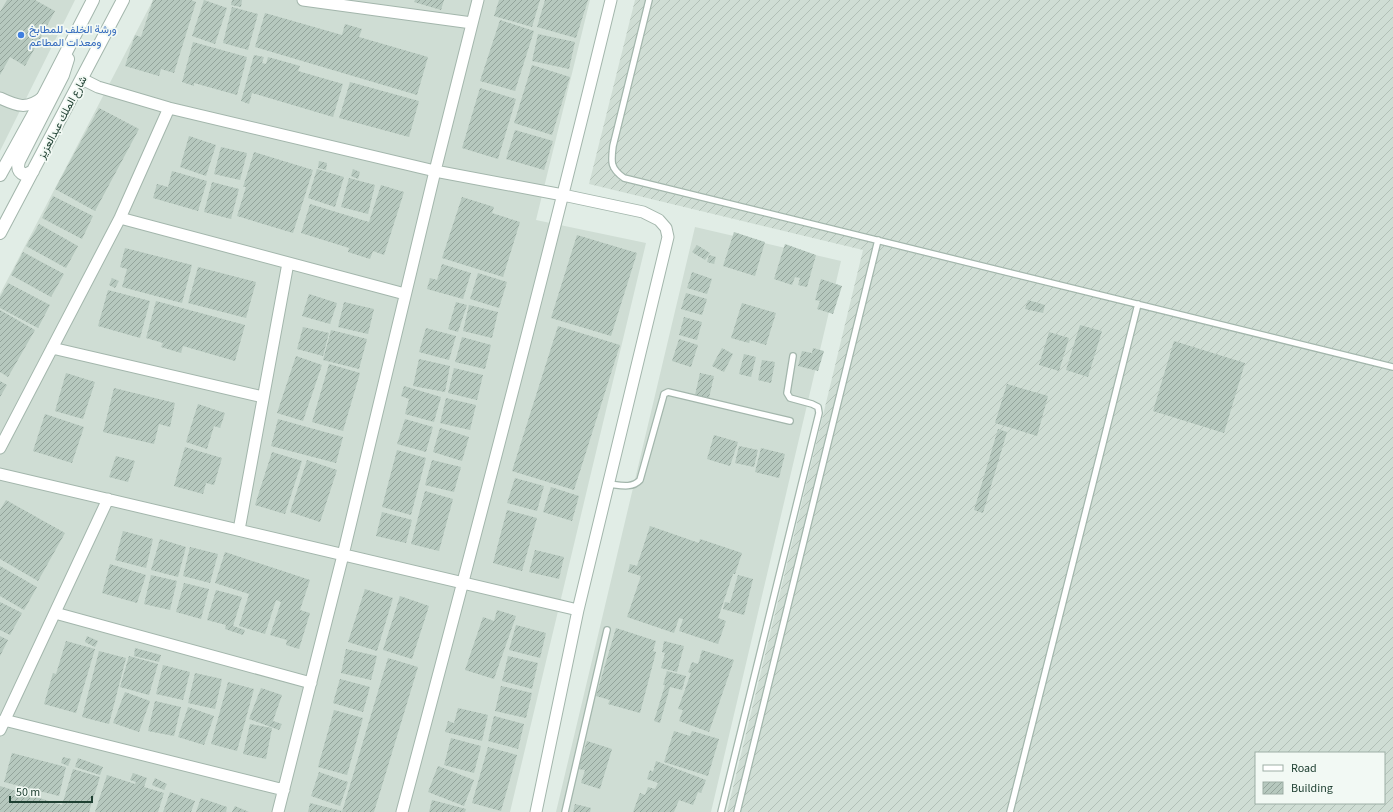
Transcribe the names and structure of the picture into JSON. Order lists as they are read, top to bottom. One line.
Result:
{"streets":{"street":["شارع الملك عبدالعزيز"]},"places":["ورشة الخلف للمطابخ ومعدات المطاعم"],"legend":["Road","Building"],"scale_bar":"50 m"}
